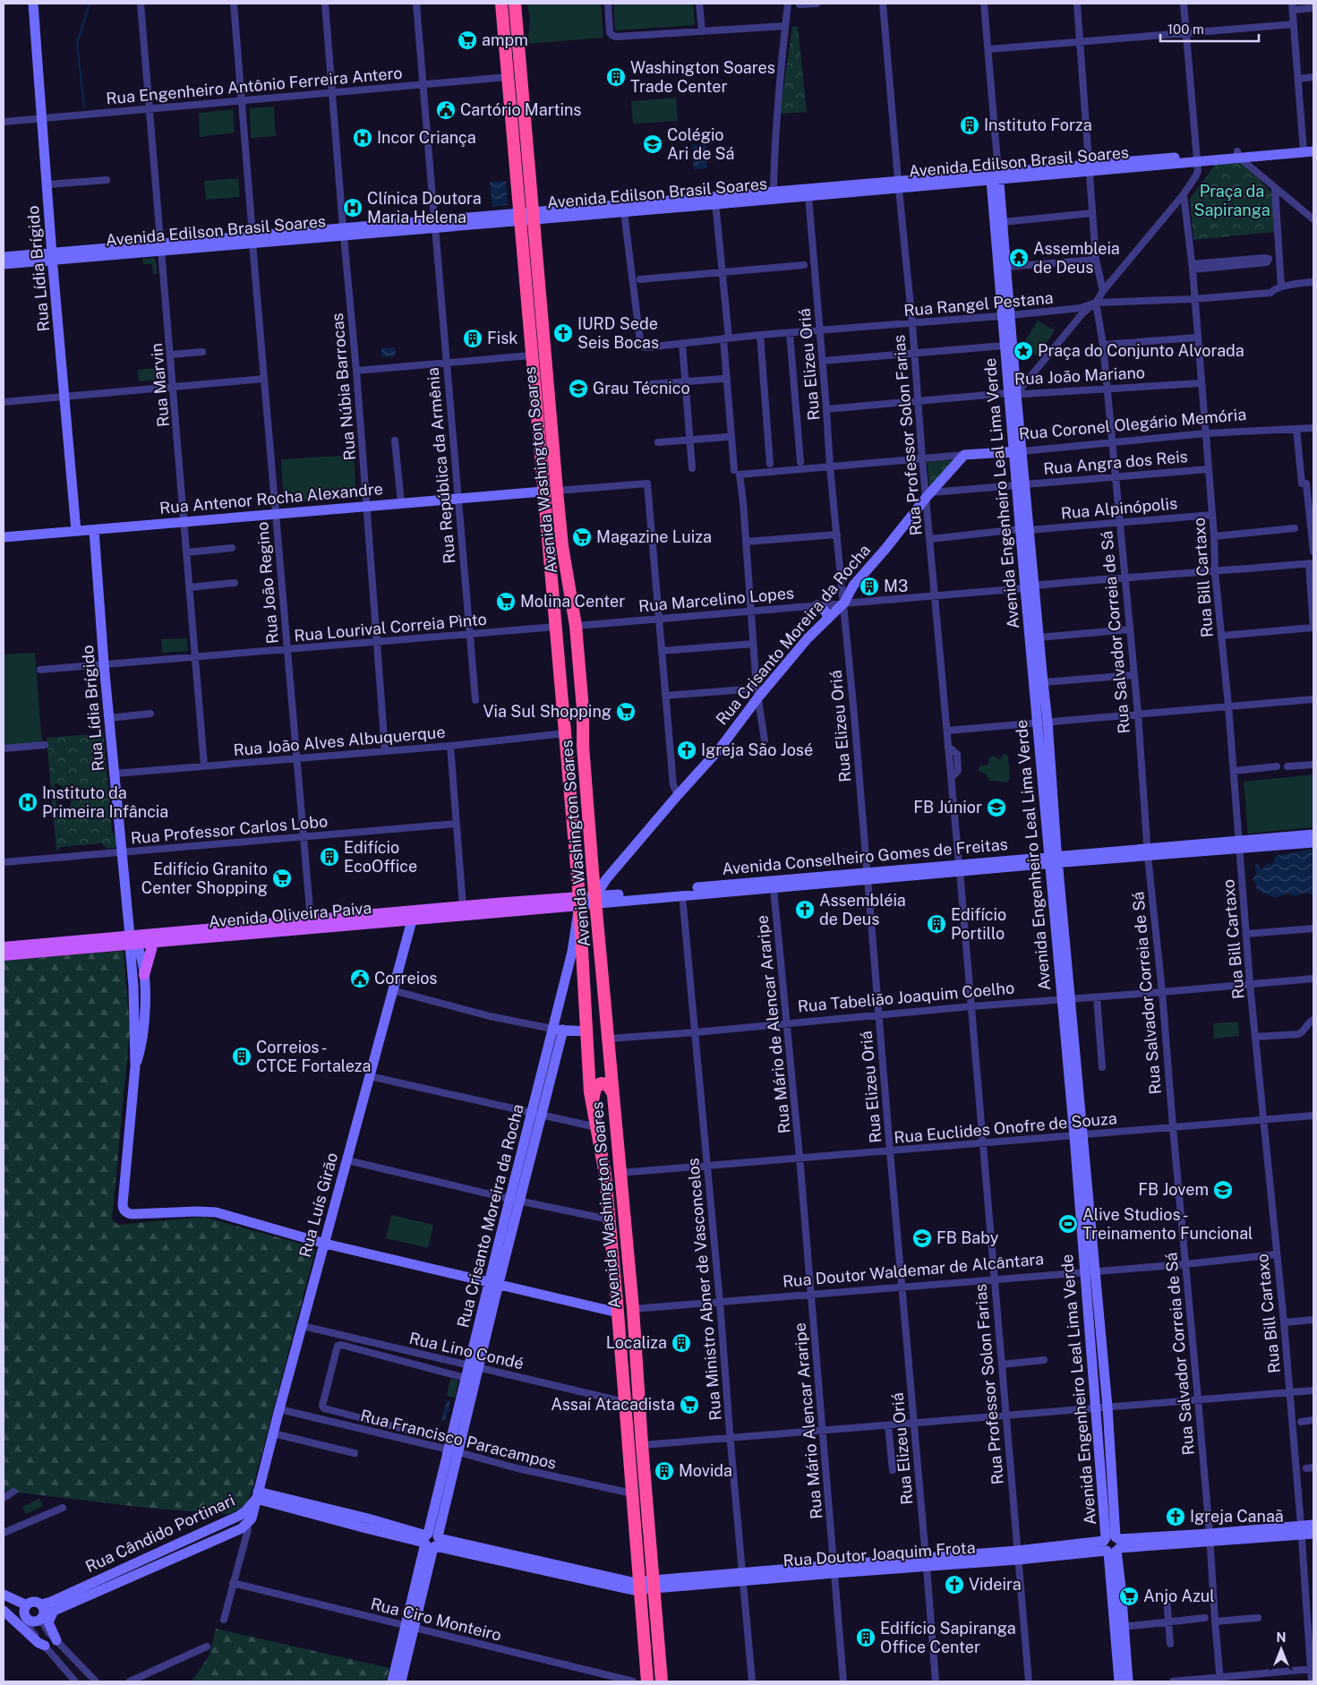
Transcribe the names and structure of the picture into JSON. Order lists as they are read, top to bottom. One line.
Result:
{"streets":{"highway":["Avenida Washington Soares"],"main road":["Avenida Edilson Brasil Soares","Rua Lídia Brígido","Rua Coronel Olegário Memória","Avenida Engenheiro Leal Lima Verde","Rua Antenor Rocha Alexandre","Rua Crisanto Moreira da Rocha","Avenida Conselheiro Gomes de Freitas","Avenida Oliveira Paiva","Rua Luís Girão","Rua Cândido Portinari","Rua Doutor Joaquim Frota"],"street":["Rua Engenheiro Antônio Ferreira Antero","Rua Rangel Pestana","Rua Elizeu Oriá","Rua João Mariano","Rua Marvin","Rua Núbia Barrocas","Rua Professor Solon Farias","Rua Angra dos Reis","Rua República da Armênia","Rua Alpinópolis","Rua Bill Cartaxo","Rua João Regino","Rua Marcelino Lopes","Rua Lourival Correia Pìnto","Rua Salvador Correia de Sá","Rua João Alves Albuquerque","Rua Professor Carlos Lobo","Rua Tabelião Joaquim Coelho","Rua Mário de Alencar Araripe","Rua Euclides Onofre de Souza","Rua Doutor Waldemar de Alcântara","Rua Ministro Abner de Vasconcelos","Rua Lino Condé","Rua Mário Alencar Araripe","Rua Francisco Paracampos","Rua Ciro Monteiro"]},"crossings":[["Rua Engenheiro Antônio Ferreira Antero","Rua Lídia Brígido"],["Rua Engenheiro Antônio Ferreira Antero","Rua Marvin"],["Rua Engenheiro Antônio Ferreira Antero","Rua Núbia Barrocas"],["Rua Engenheiro Antônio Ferreira Antero","Rua República da Armênia"],["Rua Engenheiro Antônio Ferreira Antero","Avenida Washington Soares"],["Rua Engenheiro Antônio Ferreira Antero","Rua João Regino"],["Avenida Edilson Brasil Soares","Rua Lídia Brígido"],["Avenida Edilson Brasil Soares","Rua Rangel Pestana"],["Avenida Edilson Brasil Soares","Rua Elizeu Oriá"],["Avenida Edilson Brasil Soares","Rua Marvin"],["Avenida Edilson Brasil Soares","Rua Núbia Barrocas"],["Avenida Edilson Brasil Soares","Rua Professor Solon Farias"],["Avenida Edilson Brasil Soares","Rua República da Armênia"],["Avenida Edilson Brasil Soares","Avenida Washington Soares"],["Avenida Edilson Brasil Soares","Avenida Engenheiro Leal Lima Verde"],["Avenida Edilson Brasil Soares","Rua João Regino"],["Rua Lídia Brígido","Rua Antenor Rocha Alexandre"],["Rua Lídia Brígido","Rua Lourival Correia Pìnto"],["Rua Lídia Brígido","Rua João Alves Albuquerque"],["Rua Lídia Brígido","Rua Professor Carlos Lobo"],["Rua Lídia Brígido","Avenida Oliveira Paiva"],["Rua Lídia Brígido","Rua Luís Girão"],["Rua Rangel Pestana","Rua Elizeu Oriá"],["Rua Rangel Pestana","Rua Professor Solon Farias"],["Rua Rangel Pestana","Avenida Engenheiro Leal Lima Verde"],["Rua Rangel Pestana","Rua Bill Cartaxo"],["Rua Rangel Pestana","Rua Salvador Correia de Sá"],["Rua Elizeu Oriá","Rua João Mariano"],["Rua Elizeu Oriá","Rua Coronel Olegário Memória"],["Rua Elizeu Oriá","Rua Marcelino Lopes"],["Rua Elizeu Oriá","Rua Crisanto Moreira da Rocha"],["Rua Elizeu Oriá","Avenida Conselheiro Gomes de Freitas"],["Rua Elizeu Oriá","Rua Tabelião Joaquim Coelho"],["Rua Elizeu Oriá","Rua Euclides Onofre de Souza"],["Rua Elizeu Oriá","Rua Doutor Waldemar de Alcântara"],["Rua Elizeu Oriá","Rua Doutor Joaquim Frota"],["Rua João Mariano","Rua Professor Solon Farias"],["Rua João Mariano","Avenida Engenheiro Leal Lima Verde"],["Rua João Mariano","Rua Bill Cartaxo"],["Rua João Mariano","Rua Salvador Correia de Sá"],["Rua Marvin","Rua Antenor Rocha Alexandre"],["Rua Marvin","Rua Lourival Correia Pìnto"],["Rua Marvin","Rua João Alves Albuquerque"],["Rua Núbia Barrocas","Rua Antenor Rocha Alexandre"],["Rua Núbia Barrocas","Rua Lourival Correia Pìnto"],["Rua Núbia Barrocas","Rua João Alves Albuquerque"],["Rua Coronel Olegário Memória","Rua Professor Solon Farias"],["Rua Coronel Olegário Memória","Avenida Engenheiro Leal Lima Verde"],["Rua Coronel Olegário Memória","Rua Bill Cartaxo"],["Rua Coronel Olegário Memória","Rua Salvador Correia de Sá"],["Rua Coronel Olegário Memória","Rua Crisanto Moreira da Rocha"],["Rua Professor Solon Farias","Rua Angra dos Reis"],["Rua Professor Solon Farias","Rua Alpinópolis"],["Rua Professor Solon Farias","Rua Marcelino Lopes"],["Rua Professor Solon Farias","Rua Crisanto Moreira da Rocha"],["Rua Professor Solon Farias","Avenida Conselheiro Gomes de Freitas"],["Rua Professor Solon Farias","Rua Tabelião Joaquim Coelho"],["Rua Professor Solon Farias","Rua Euclides Onofre de Souza"],["Rua Professor Solon Farias","Rua Doutor Waldemar de Alcântara"],["Rua Professor Solon Farias","Rua Doutor Joaquim Frota"],["Rua Angra dos Reis","Avenida Engenheiro Leal Lima Verde"],["Rua Angra dos Reis","Rua Bill Cartaxo"],["Rua Angra dos Reis","Rua Salvador Correia de Sá"],["Rua Angra dos Reis","Rua Crisanto Moreira da Rocha"],["Rua República da Armênia","Rua Antenor Rocha Alexandre"],["Rua República da Armênia","Rua Lourival Correia Pìnto"],["Avenida Washington Soares","Rua Antenor Rocha Alexandre"],["Avenida Washington Soares","Rua Marcelino Lopes"],["Avenida Washington Soares","Rua Lourival Correia Pìnto"],["Avenida Washington Soares","Rua Crisanto Moreira da Rocha"],["Avenida Washington Soares","Rua João Alves Albuquerque"],["Avenida Washington Soares","Avenida Conselheiro Gomes de Freitas"],["Avenida Washington Soares","Avenida Oliveira Paiva"],["Avenida Washington Soares","Rua Tabelião Joaquim Coelho"],["Avenida Washington Soares","Rua Euclides Onofre de Souza"],["Avenida Washington Soares","Rua Doutor Waldemar de Alcântara"],["Avenida Washington Soares","Rua Lino Condé"],["Avenida Washington Soares","Rua Francisco Paracampos"],["Avenida Washington Soares","Rua Doutor Joaquim Frota"],["Avenida Engenheiro Leal Lima Verde","Rua Alpinópolis"],["Avenida Engenheiro Leal Lima Verde","Rua Marcelino Lopes"],["Avenida Engenheiro Leal Lima Verde","Avenida Conselheiro Gomes de Freitas"],["Avenida Engenheiro Leal Lima Verde","Rua Tabelião Joaquim Coelho"],["Avenida Engenheiro Leal Lima Verde","Rua Euclides Onofre de Souza"],["Avenida Engenheiro Leal Lima Verde","Rua Doutor Waldemar de Alcântara"],["Avenida Engenheiro Leal Lima Verde","Rua Doutor Joaquim Frota"],["Rua Antenor Rocha Alexandre","Rua João Regino"],["Rua Alpinópolis","Rua Bill Cartaxo"],["Rua Alpinópolis","Rua Salvador Correia de Sá"],["Rua Bill Cartaxo","Rua Marcelino Lopes"],["Rua Bill Cartaxo","Avenida Conselheiro Gomes de Freitas"],["Rua Bill Cartaxo","Rua Tabelião Joaquim Coelho"],["Rua Bill Cartaxo","Rua Euclides Onofre de Souza"],["Rua Bill Cartaxo","Rua Doutor Waldemar de Alcântara"],["Rua Bill Cartaxo","Rua Doutor Joaquim Frota"],["Rua João Regino","Rua Lourival Correia Pìnto"],["Rua João Regino","Rua João Alves Albuquerque"],["Rua João Regino","Rua Professor Carlos Lobo"],["Rua João Regino","Avenida Oliveira Paiva"],["Rua Marcelino Lopes","Rua Salvador Correia de Sá"],["Rua Marcelino Lopes","Rua Crisanto Moreira da Rocha"],["Rua Salvador Correia de Sá","Avenida Conselheiro Gomes de Freitas"],["Rua Salvador Correia de Sá","Rua Tabelião Joaquim Coelho"],["Rua Salvador Correia de Sá","Rua Euclides Onofre de Souza"],["Rua Salvador Correia de Sá","Rua Doutor Waldemar de Alcântara"],["Rua Salvador Correia de Sá","Rua Doutor Joaquim Frota"],["Rua Crisanto Moreira da Rocha","Avenida Conselheiro Gomes de Freitas"],["Rua Crisanto Moreira da Rocha","Avenida Oliveira Paiva"],["Rua Crisanto Moreira da Rocha","Rua Lino Condé"],["Rua Crisanto Moreira da Rocha","Rua Francisco Paracampos"],["Rua Crisanto Moreira da Rocha","Rua Doutor Joaquim Frota"],["Rua Crisanto Moreira da Rocha","Rua Ciro Monteiro"],["Avenida Conselheiro Gomes de Freitas","Avenida Oliveira Paiva"],["Avenida Conselheiro Gomes de Freitas","Rua Mário de Alencar Araripe"],["Avenida Conselheiro Gomes de Freitas","Rua Ministro Abner de Vasconcelos"],["Avenida Oliveira Paiva","Rua Luís Girão"],["Rua Tabelião Joaquim Coelho","Rua Mário de Alencar Araripe"],["Rua Tabelião Joaquim Coelho","Rua Ministro Abner de Vasconcelos"],["Rua Mário de Alencar Araripe","Rua Euclides Onofre de Souza"],["Rua Mário de Alencar Araripe","Rua Mário Alencar Araripe"],["Rua Euclides Onofre de Souza","Rua Ministro Abner de Vasconcelos"],["Rua Euclides Onofre de Souza","Rua Mário Alencar Araripe"],["Rua Luís Girão","Rua Lino Condé"],["Rua Luís Girão","Rua Francisco Paracampos"],["Rua Luís Girão","Rua Cândido Portinari"],["Rua Luís Girão","Rua Doutor Joaquim Frota"],["Rua Doutor Waldemar de Alcântara","Rua Ministro Abner de Vasconcelos"],["Rua Doutor Waldemar de Alcântara","Rua Mário Alencar Araripe"],["Rua Ministro Abner de Vasconcelos","Rua Doutor Joaquim Frota"],["Rua Mário Alencar Araripe","Rua Doutor Joaquim Frota"],["Rua Cândido Portinari","Rua Doutor Joaquim Frota"]],"parks":["Praça da Sapiranga"],"places":{"supermarket":["ampm","Magazine Luiza","Molina Center","Via Sul Shopping","Edifício Granito Center Shopping","Assaí Atacadista","Anjo Azul"],"building":["Washington Soares Trade Center","Instituto Forza","Fisk","M3","Edifício EcoOffice","Edifício Portillo","Correios - CTCE Fortaleza","Localiza","Movida","Edifício Sapiranga Office Center"],"public building":["Cartório Martins","Correios"],"hospital":["Incor Criança","Clínica Doutora Maria Helena","Instituto da Primeira Infância"],"school or university":["Colégio Ari de Sá","Grau Técnico","FB Júnior","FB Jovem","FB Baby"],"temple":["Assembleia de Deus"],"church":["IURD Sede Seis Bocas","Igreja São José","Assembléia de Deus","Igreja Canaã","Videira"],"place":["Praça do Conjunto Alvorada"],"sports":["Alive Studios - Treinamento Funcional"]},"scale_bar":"100 m","north":"top"}
